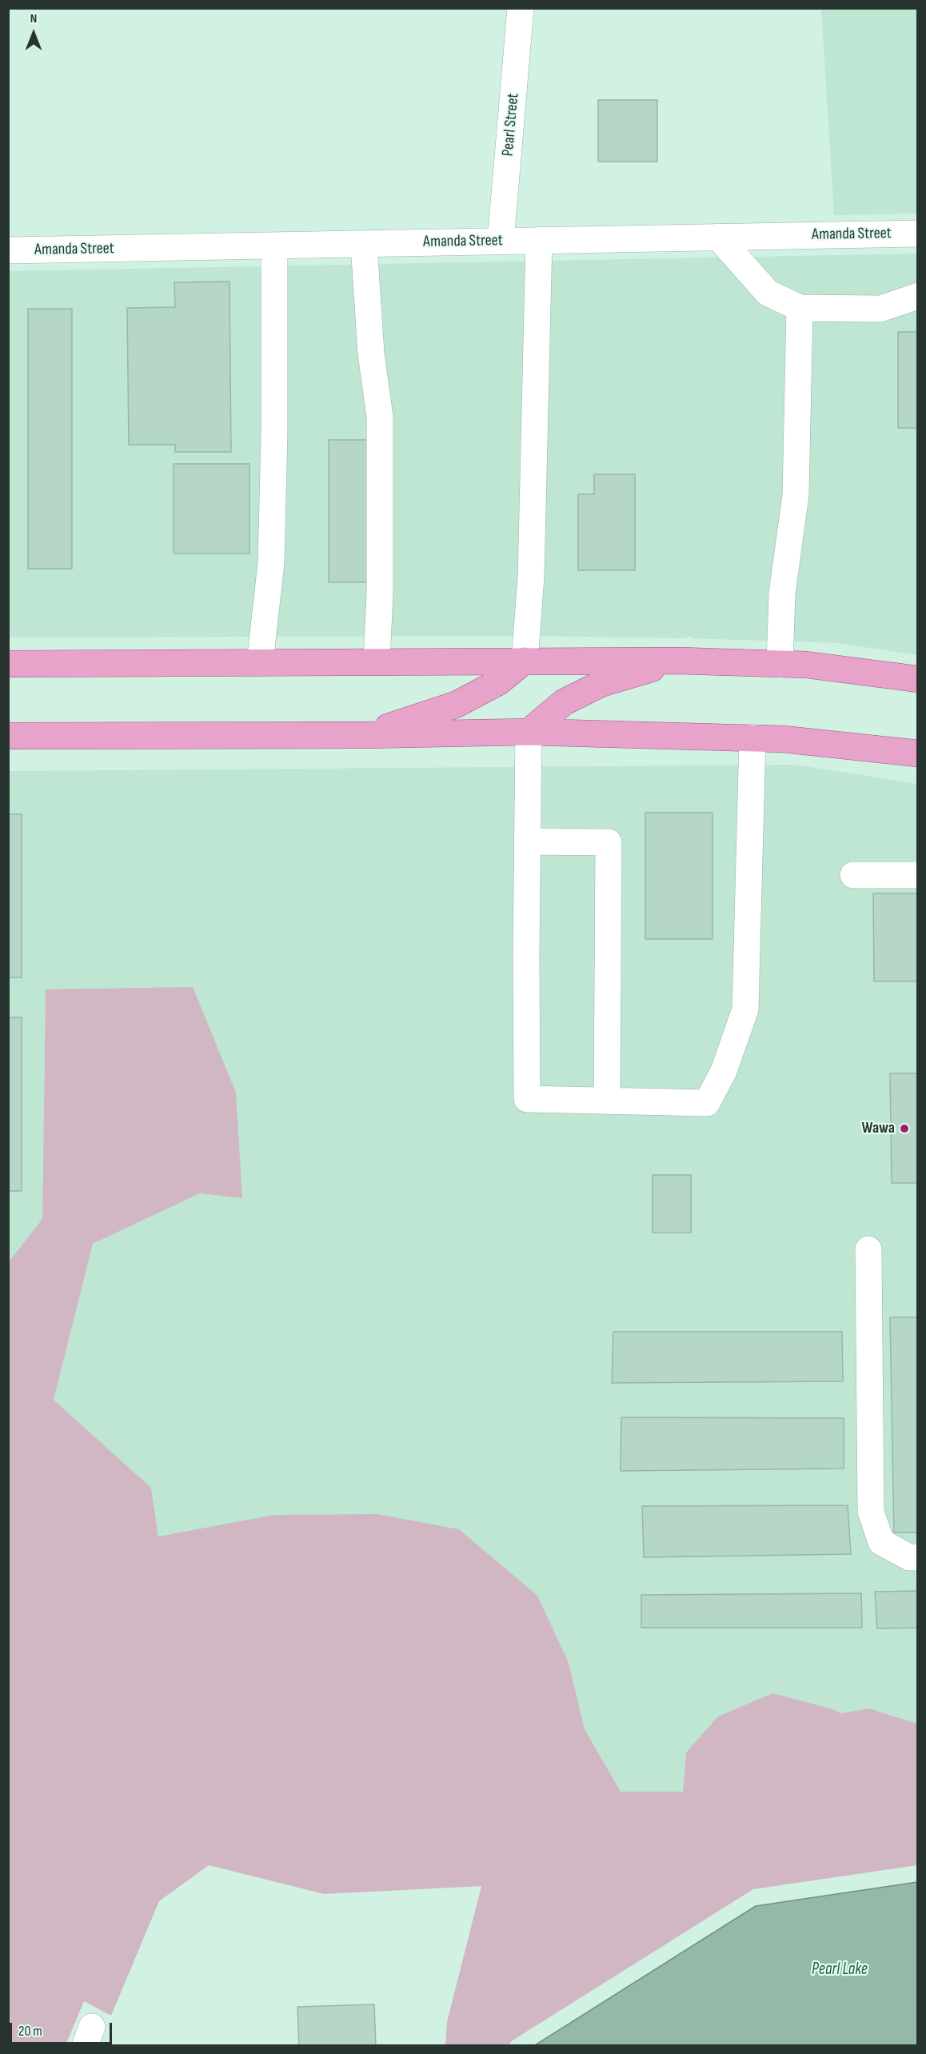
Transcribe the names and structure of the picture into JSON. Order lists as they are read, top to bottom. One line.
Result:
{"streets":{"street":["Pearl Street","Amanda Street"]},"crossings":[["Pearl Street","Amanda Street"]],"water":["Pearl Lake"],"places":["Wawa"],"scale_bar":"20 m","north":"top"}
